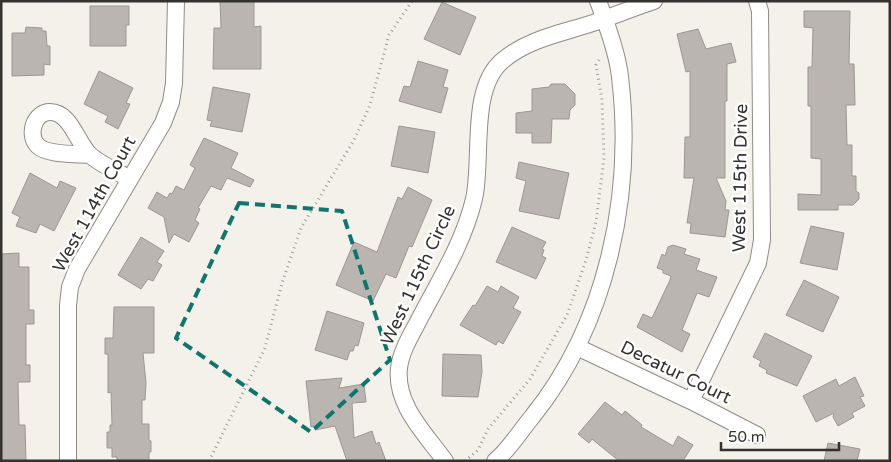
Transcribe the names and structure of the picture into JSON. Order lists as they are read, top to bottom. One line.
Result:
{"streets":{"street":["West 115th Drive","West 114th Court","West 115th Circle","Decatur Court"]},"crossings":[["West 115th Drive","Decatur Court"]],"scale_bar":"50 m"}
